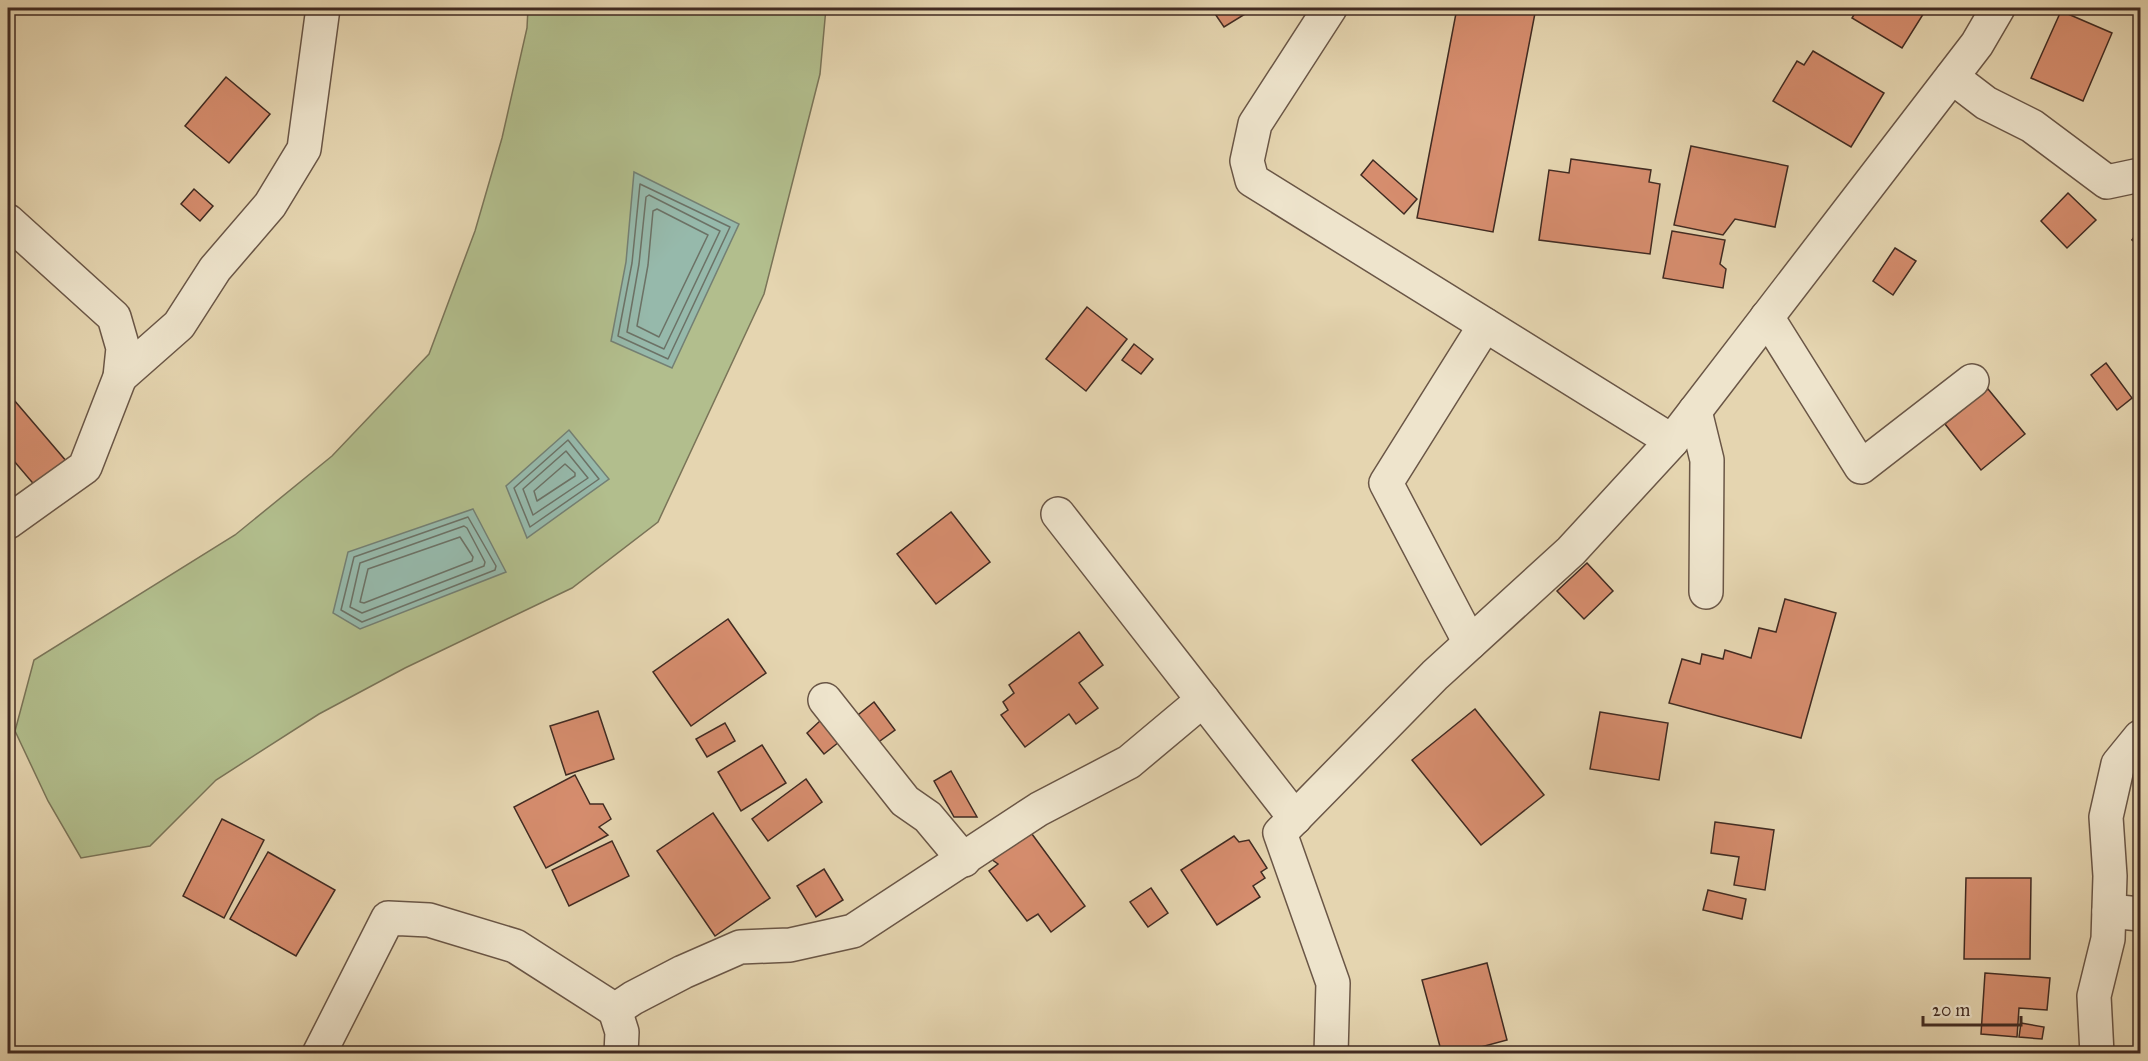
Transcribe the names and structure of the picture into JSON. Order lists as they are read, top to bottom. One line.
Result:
{"scale_bar":"20 m"}
